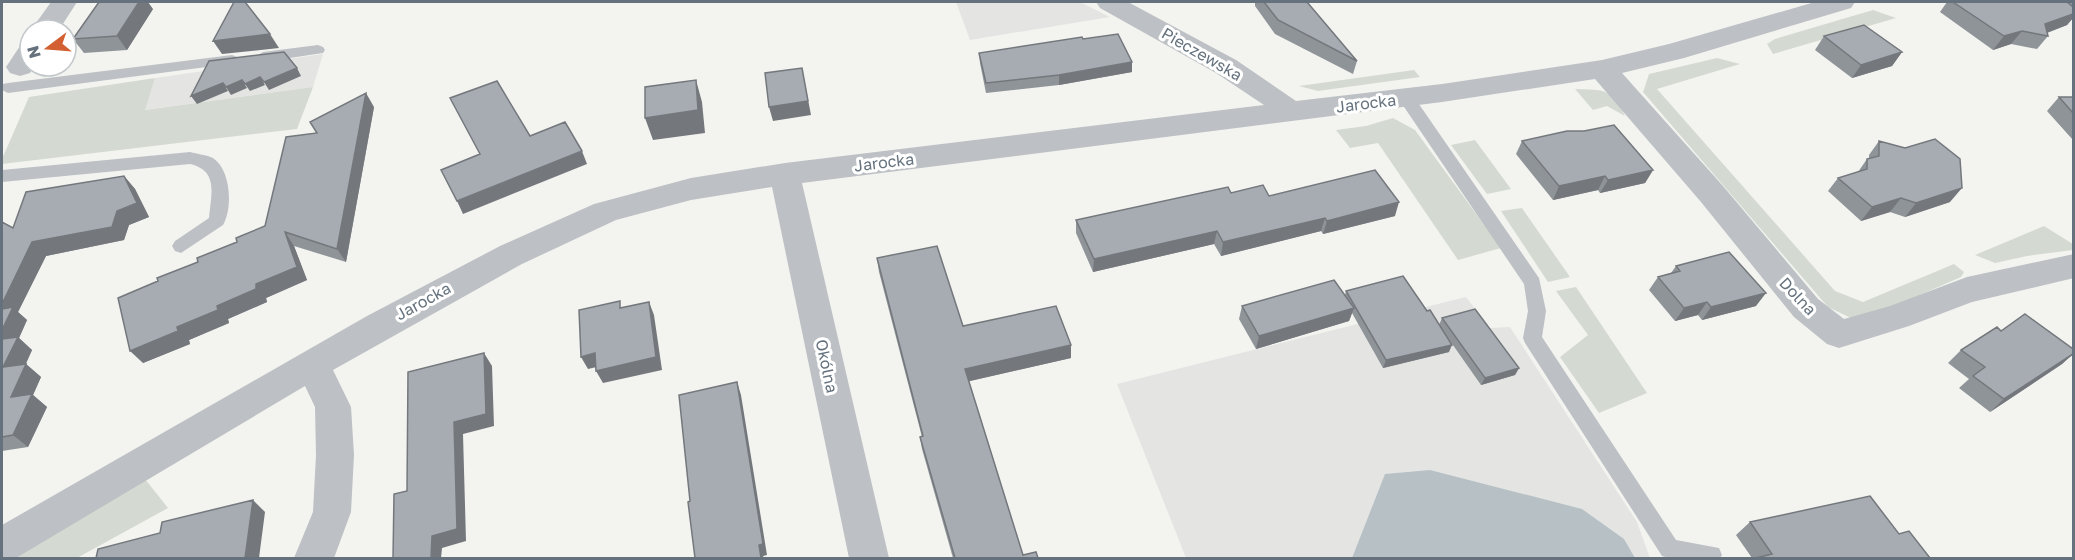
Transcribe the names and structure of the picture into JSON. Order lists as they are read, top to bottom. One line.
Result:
{"streets":{"street":["Pieczewska","Jarocka","Dolna","Okólna"]},"crossings":[["Pieczewska","Jarocka"],["Jarocka","Dolna"],["Jarocka","Okólna"]],"north":"left"}
